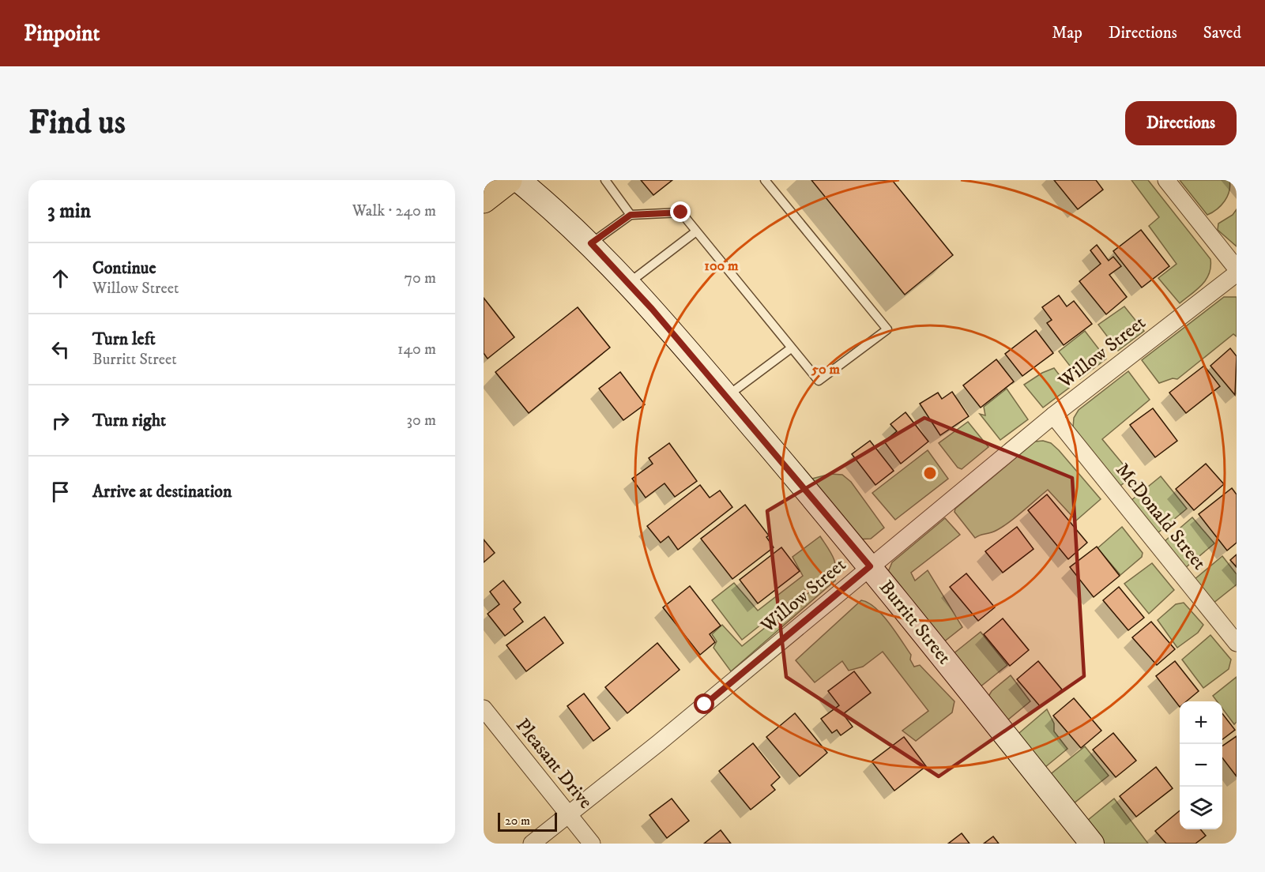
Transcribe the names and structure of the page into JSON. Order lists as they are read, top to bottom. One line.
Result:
{"streets":{"street":["Willow Street","McDonald Street","Burritt Street","Pleasant Drive"]},"crossings":[["Willow Street","McDonald Street"],["Willow Street","Burritt Street"],["Willow Street","Pleasant Drive"]],"scale_bar":"20 m","page":{"header":"Pinpoint","nav":["Map","Directions","Saved"],"buttons":"Directions","title":"Find us","heading":["3 min","Walk · 240 m"],"list":[["Continue","Willow Street","70 m"],["Turn left","Burritt Street","140 m"],["Turn right","30 m"],"Arrive at destination"],"map_buttons":["+","−"],"scale":"20 m"},"rings":["100 m","50 m"]}
